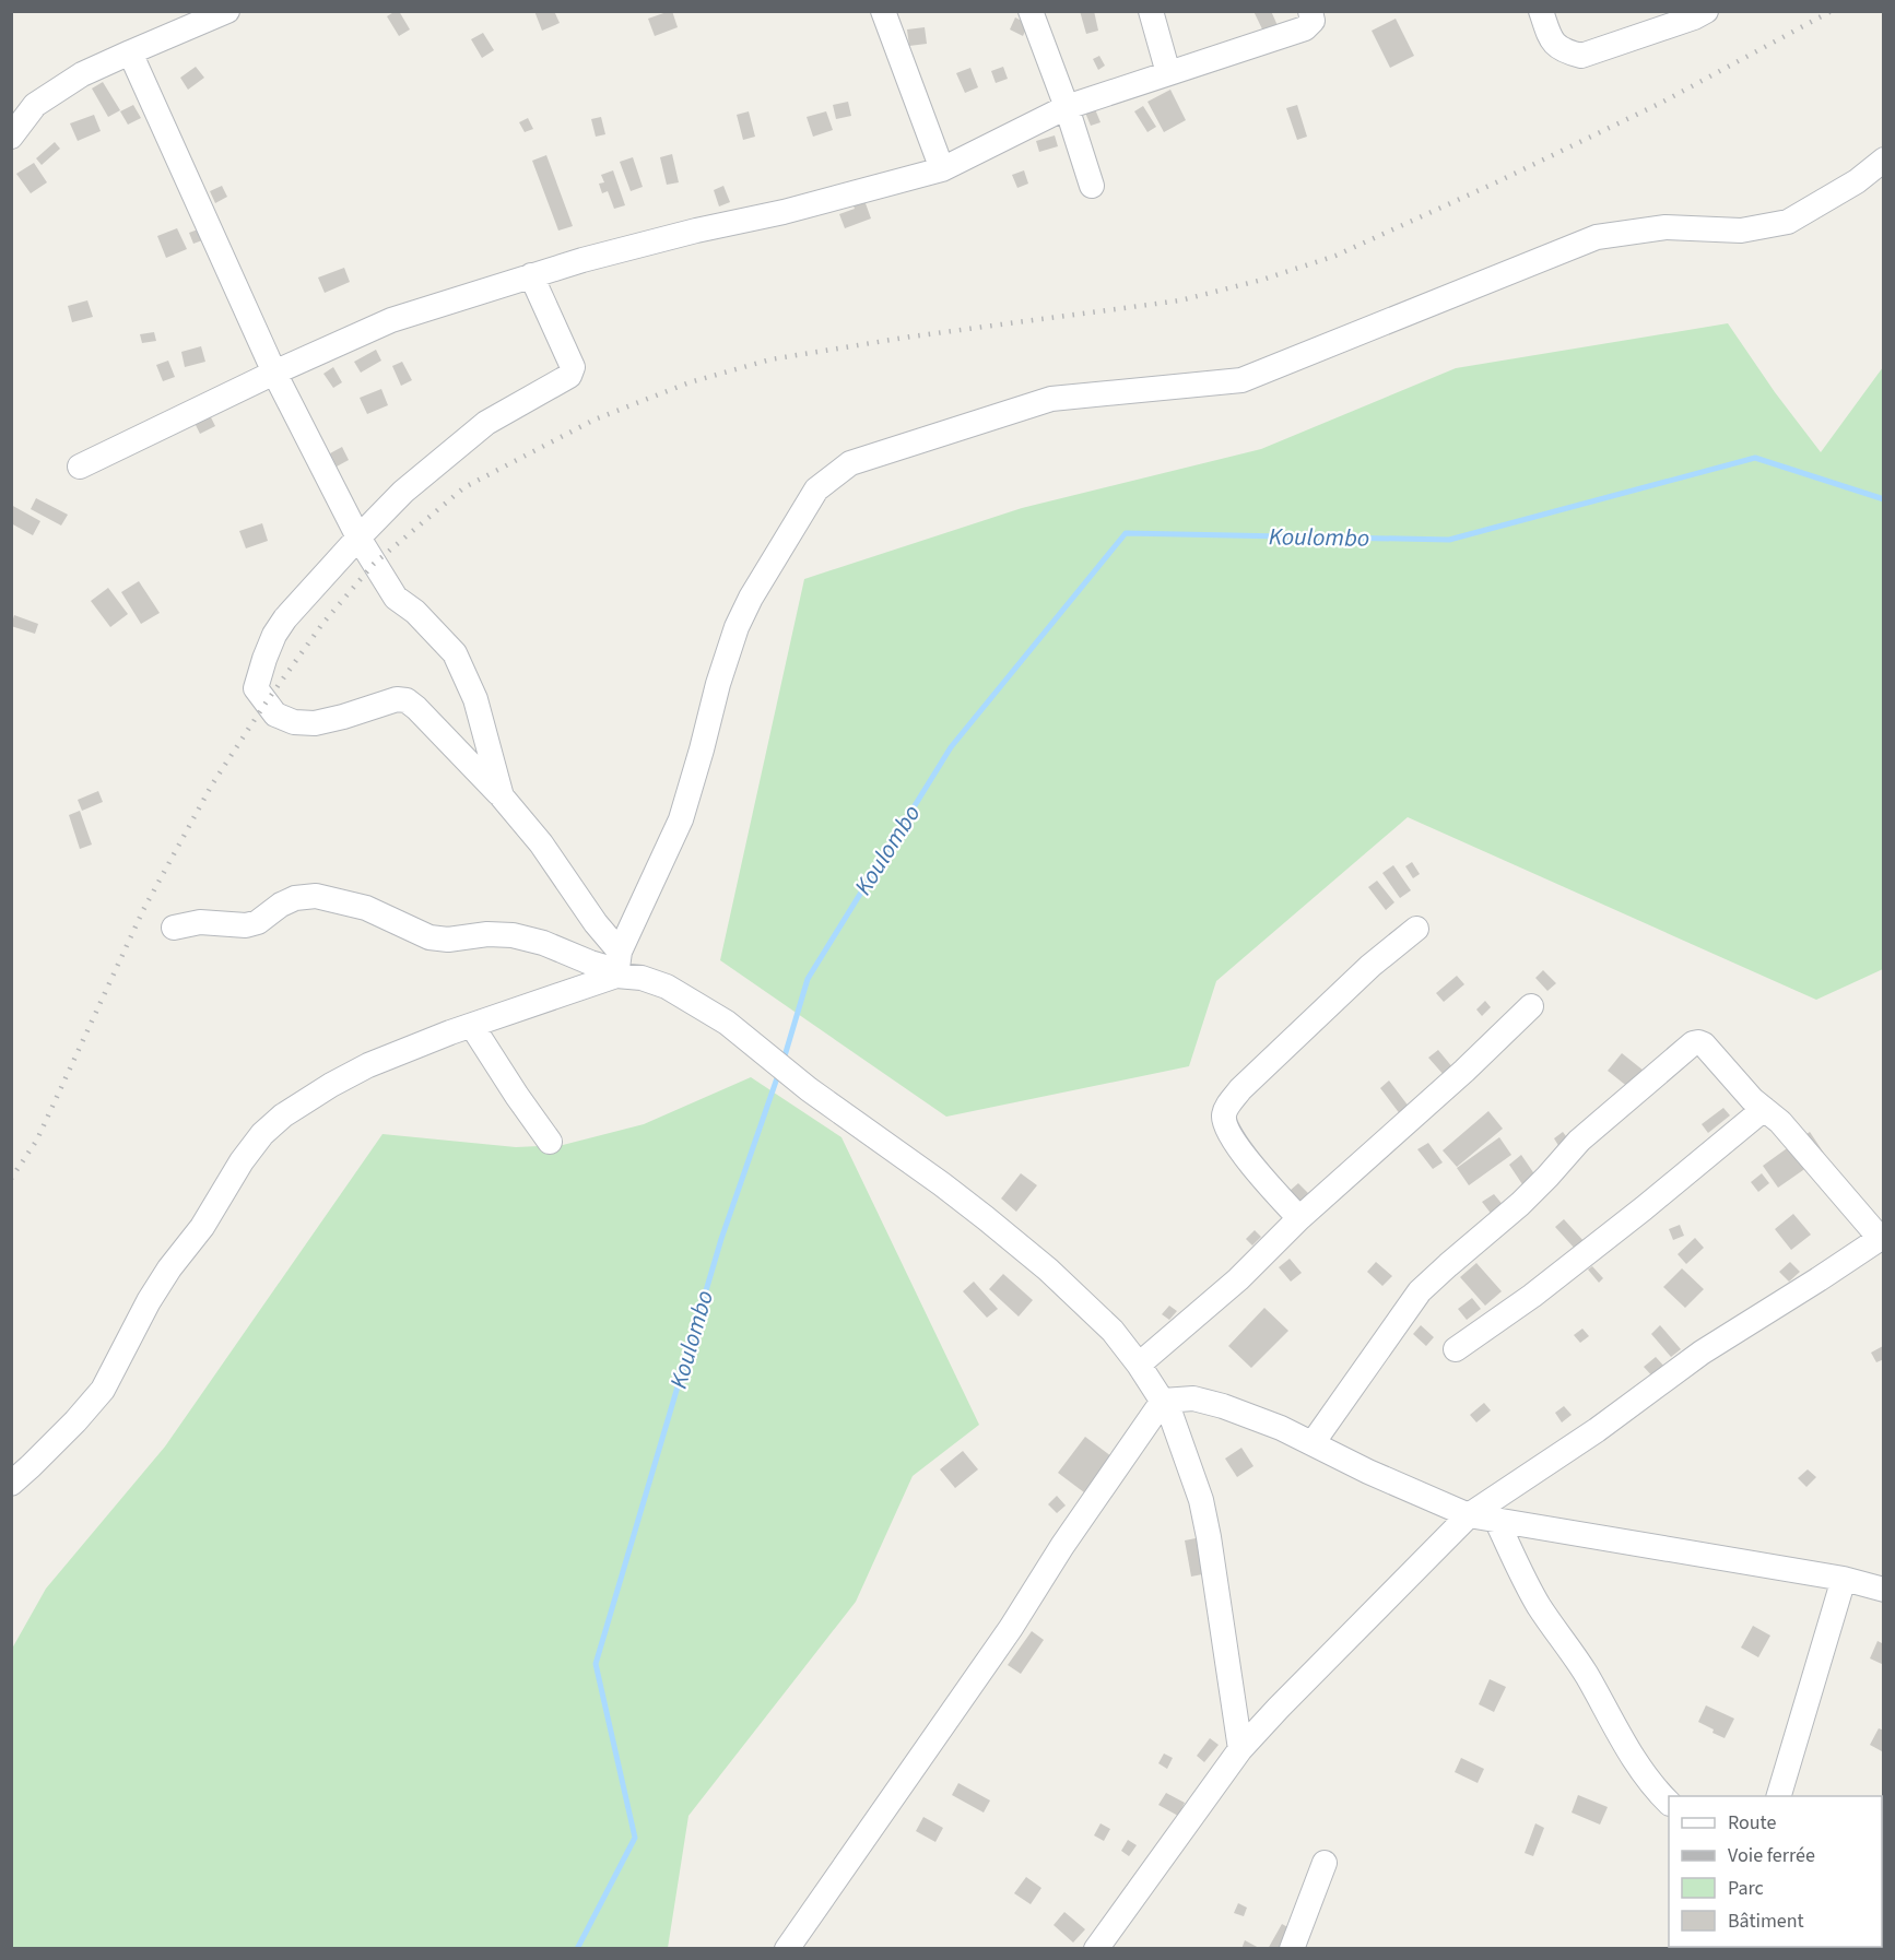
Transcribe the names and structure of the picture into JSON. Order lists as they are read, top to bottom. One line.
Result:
{"water":["Koulombo"],"legend":["Route","Voie ferrée","Parc","Bâtiment"]}
